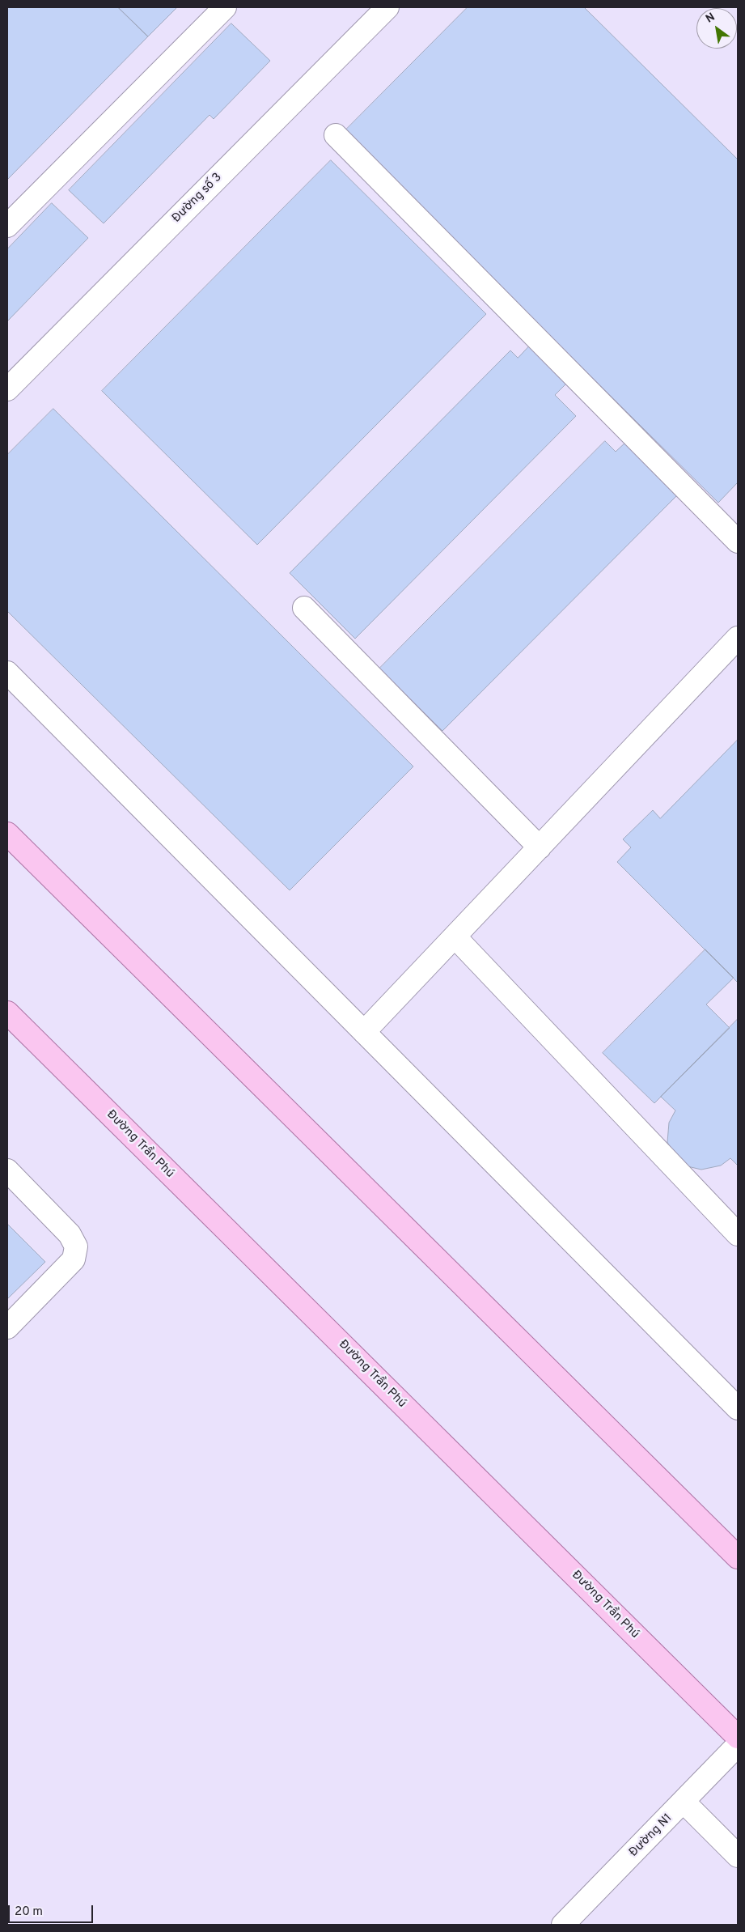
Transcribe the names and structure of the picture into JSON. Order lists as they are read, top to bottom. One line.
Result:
{"streets":{"main road":["Đường Trần Phú"],"street":["Đường số 3","Đường N1"]},"scale_bar":"20 m","north":"top left"}
